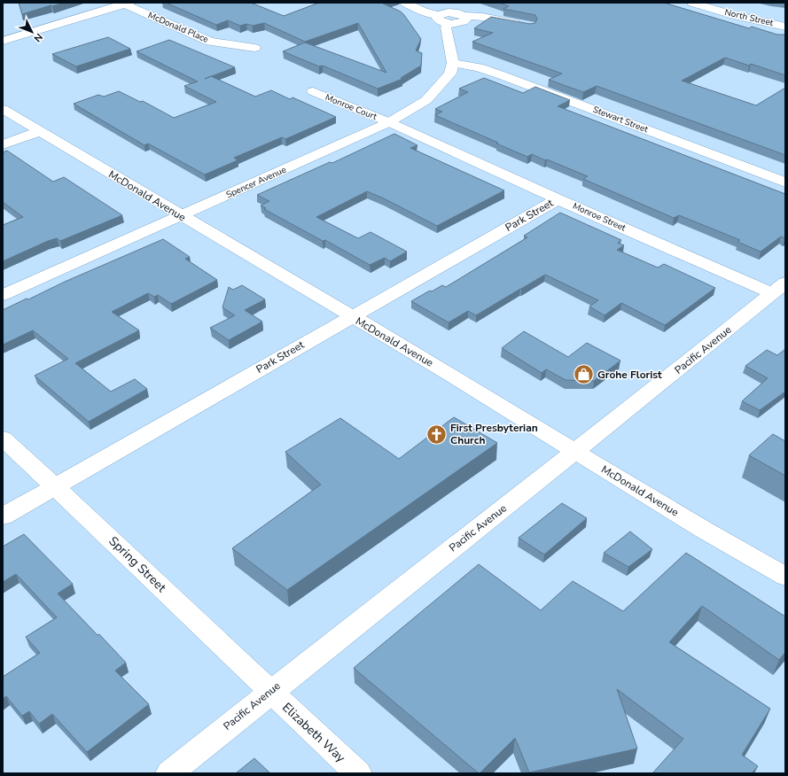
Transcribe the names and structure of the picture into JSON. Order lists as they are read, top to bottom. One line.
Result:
{"streets":{"street":["North Street","McDonald Place","Monroe Court","Stewart Street","Spencer Avenue","McDonald Avenue","Park Street","Monroe Street","Pacific Avenue","Spring Street","Elizabeth Way"]},"crossings":[["Monroe Court","Spencer Avenue"],["Monroe Court","Monroe Street"],["Stewart Street","Spencer Avenue"],["Spencer Avenue","McDonald Avenue"],["Spencer Avenue","Monroe Street"],["McDonald Avenue","Park Street"],["McDonald Avenue","Pacific Avenue"],["Park Street","Monroe Street"],["Park Street","Spring Street"],["Monroe Street","Pacific Avenue"],["Pacific Avenue","Spring Street"],["Pacific Avenue","Elizabeth Way"],["Spring Street","Elizabeth Way"]],"places":{"shop":["Grohe Florist"],"church":["First Presbyterian Church"]},"north":"bottom right"}
